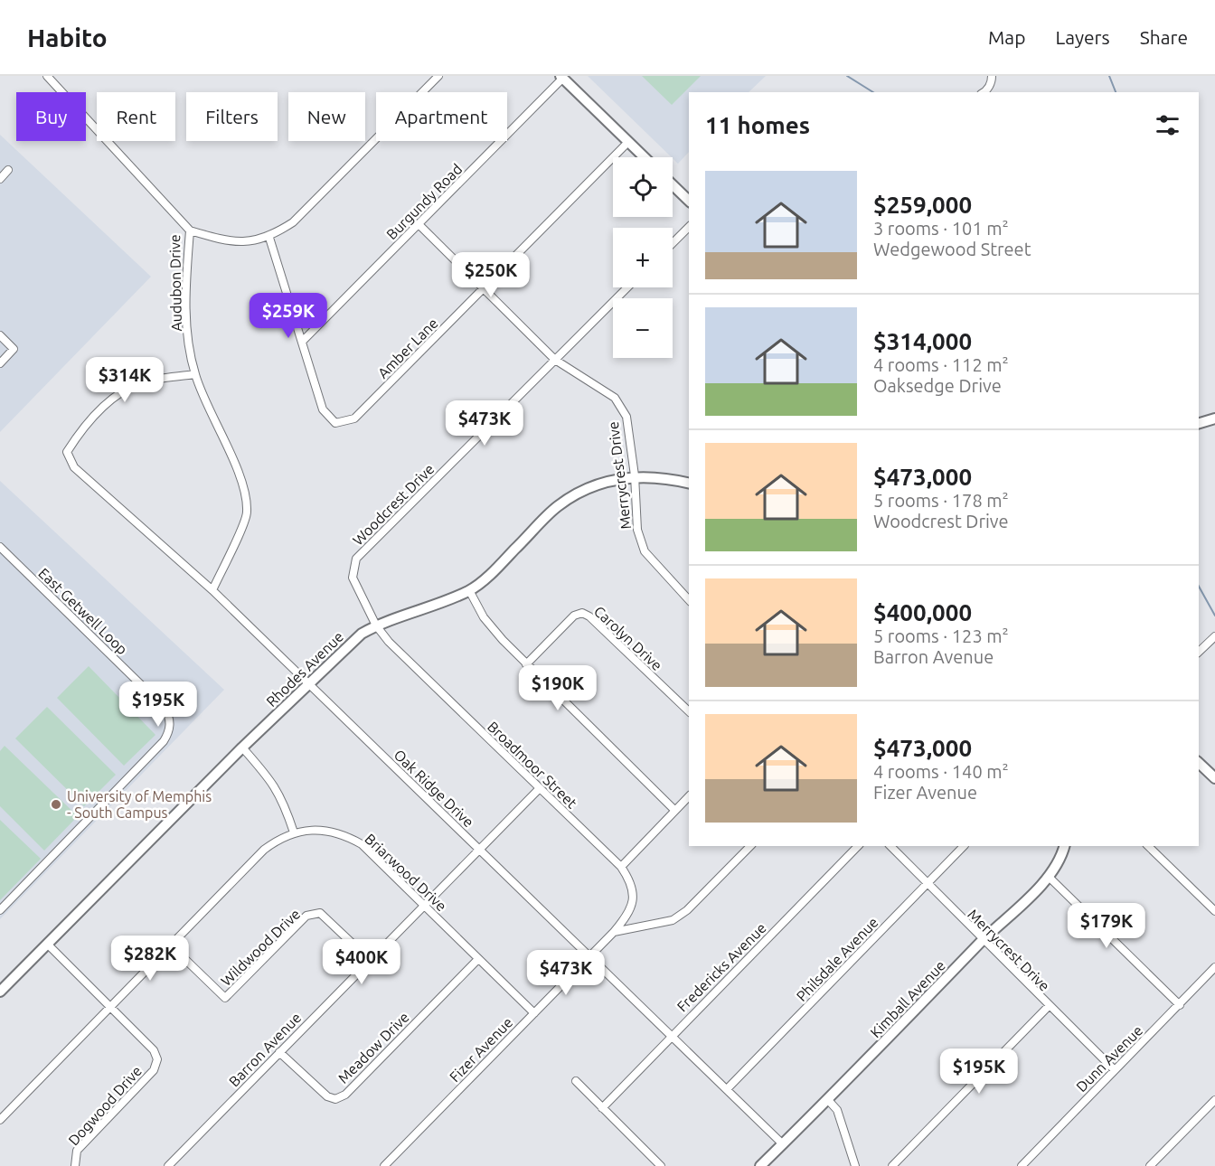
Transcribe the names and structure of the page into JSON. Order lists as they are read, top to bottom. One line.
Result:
{"streets":{"main road":["Rhodes Avenue","Kimball Avenue"],"street":["Burgundy Road","Audubon Drive","Amber Lane","Merrycrest Drive","Woodcrest Drive","East Getwell Loop","Carolyn Drive","Broadmoor Street","Oak Ridge Drive","Briarwood Drive","Wildwood Drive","Philsdale Avenue","Fredericks Avenue","Meadow Drive","Barron Avenue","Fizer Avenue","Dunn Avenue","Dogwood Drive"]},"crossings":[["Burgundy Road","Amber Lane"],["Burgundy Road","Merrycrest Drive"],["Audubon Drive","Oak Ridge Drive"],["Amber Lane","Merrycrest Drive"],["Merrycrest Drive","Woodcrest Drive"],["Merrycrest Drive","Rhodes Avenue"],["Merrycrest Drive","Philsdale Avenue"],["Merrycrest Drive","Kimball Avenue"],["Merrycrest Drive","Dunn Avenue"],["Woodcrest Drive","Rhodes Avenue"],["Woodcrest Drive","Broadmoor Street"],["Rhodes Avenue","Broadmoor Street"],["Rhodes Avenue","Oak Ridge Drive"],["Rhodes Avenue","Dogwood Drive"],["Broadmoor Street","Barron Avenue"],["Broadmoor Street","Fizer Avenue"],["Oak Ridge Drive","Philsdale Avenue"],["Oak Ridge Drive","Fredericks Avenue"],["Oak Ridge Drive","Kimball Avenue"],["Oak Ridge Drive","Barron Avenue"],["Oak Ridge Drive","Fizer Avenue"],["Briarwood Drive","Meadow Drive"],["Briarwood Drive","Barron Avenue"],["Briarwood Drive","Fizer Avenue"],["Wildwood Drive","Barron Avenue"],["Meadow Drive","Barron Avenue"]],"places":["University of Memphis - South Campus"],"page":{"header":"Habito","nav":["Map","Layers","Share"],"chip":["Buy","Rent","Filters","New","Apartment"],"heading":"11 homes","map_buttons":["+","−"],"list":[{"name":"$259,000","note":"3 rooms · 101 m² · Wedgewood Street"},{"name":"$314,000","note":"4 rooms · 112 m² · Oaksedge Drive"},{"name":"$473,000","note":"5 rooms · 178 m² · Woodcrest Drive"},{"name":"$400,000","note":"5 rooms · 123 m² · Barron Avenue"},{"name":"$473,000","note":"4 rooms · 140 m² · Fizer Avenue"}],"price":["$250K","$259K","$314K","$473K","$190K","$195K","$179K","$282K","$400K","$473K","$195K"]}}
